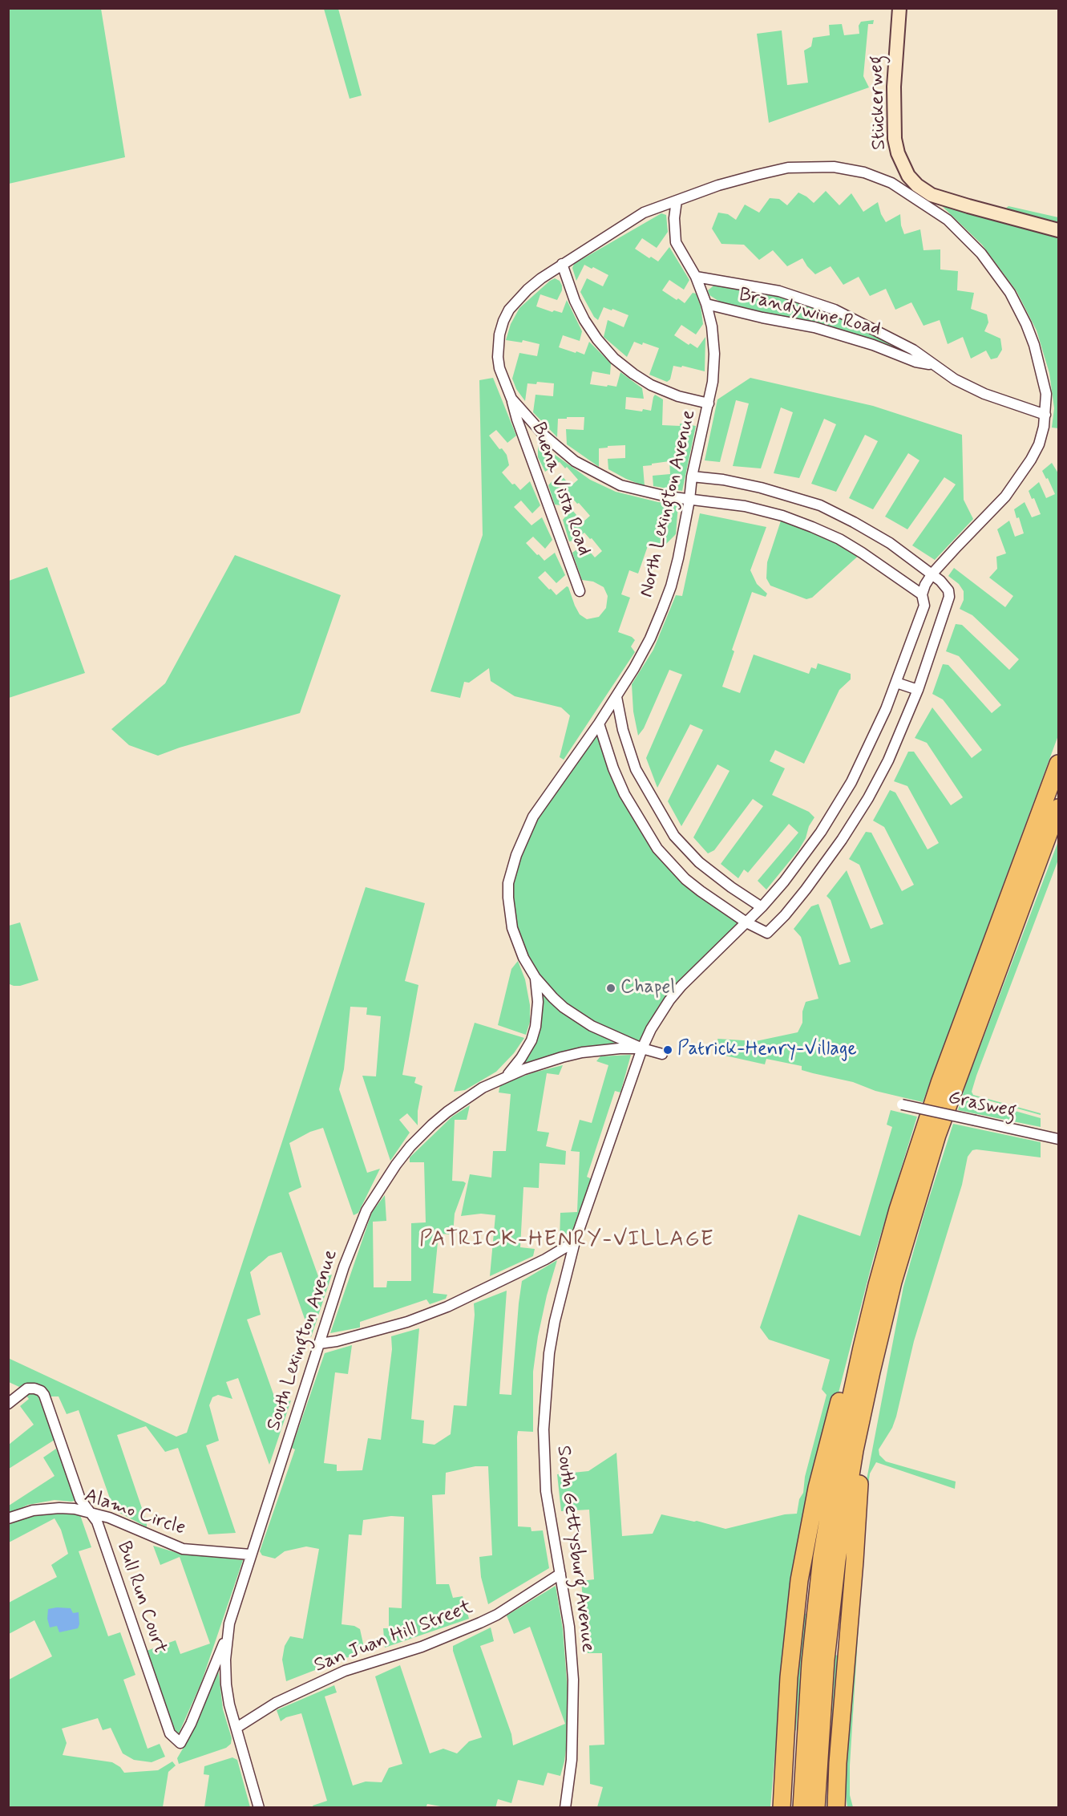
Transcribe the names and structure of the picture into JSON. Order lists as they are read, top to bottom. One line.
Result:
{"streets":{"street":["Stückerweg","Brandywine Road","Buena Vista Road","North Lexington Avenue","Grasweg","South Lexington Avenue","Alamo Circle","South Gettysburg Avenue","Bull Run Court","San Juan Hill Street"]},"crossings":[["Brandywine Road","North Lexington Avenue"],["North Lexington Avenue","South Lexington Avenue"],["North Lexington Avenue","South Gettysburg Avenue"],["South Lexington Avenue","Alamo Circle"],["South Lexington Avenue","South Gettysburg Avenue"],["South Lexington Avenue","Bull Run Court"],["South Lexington Avenue","San Juan Hill Street"],["Alamo Circle","Bull Run Court"],["South Gettysburg Avenue","San Juan Hill Street"]],"districts":["PATRICK-HENRY-VILLAGE"],"places":["Chapel","Patrick-Henry-Village"]}
